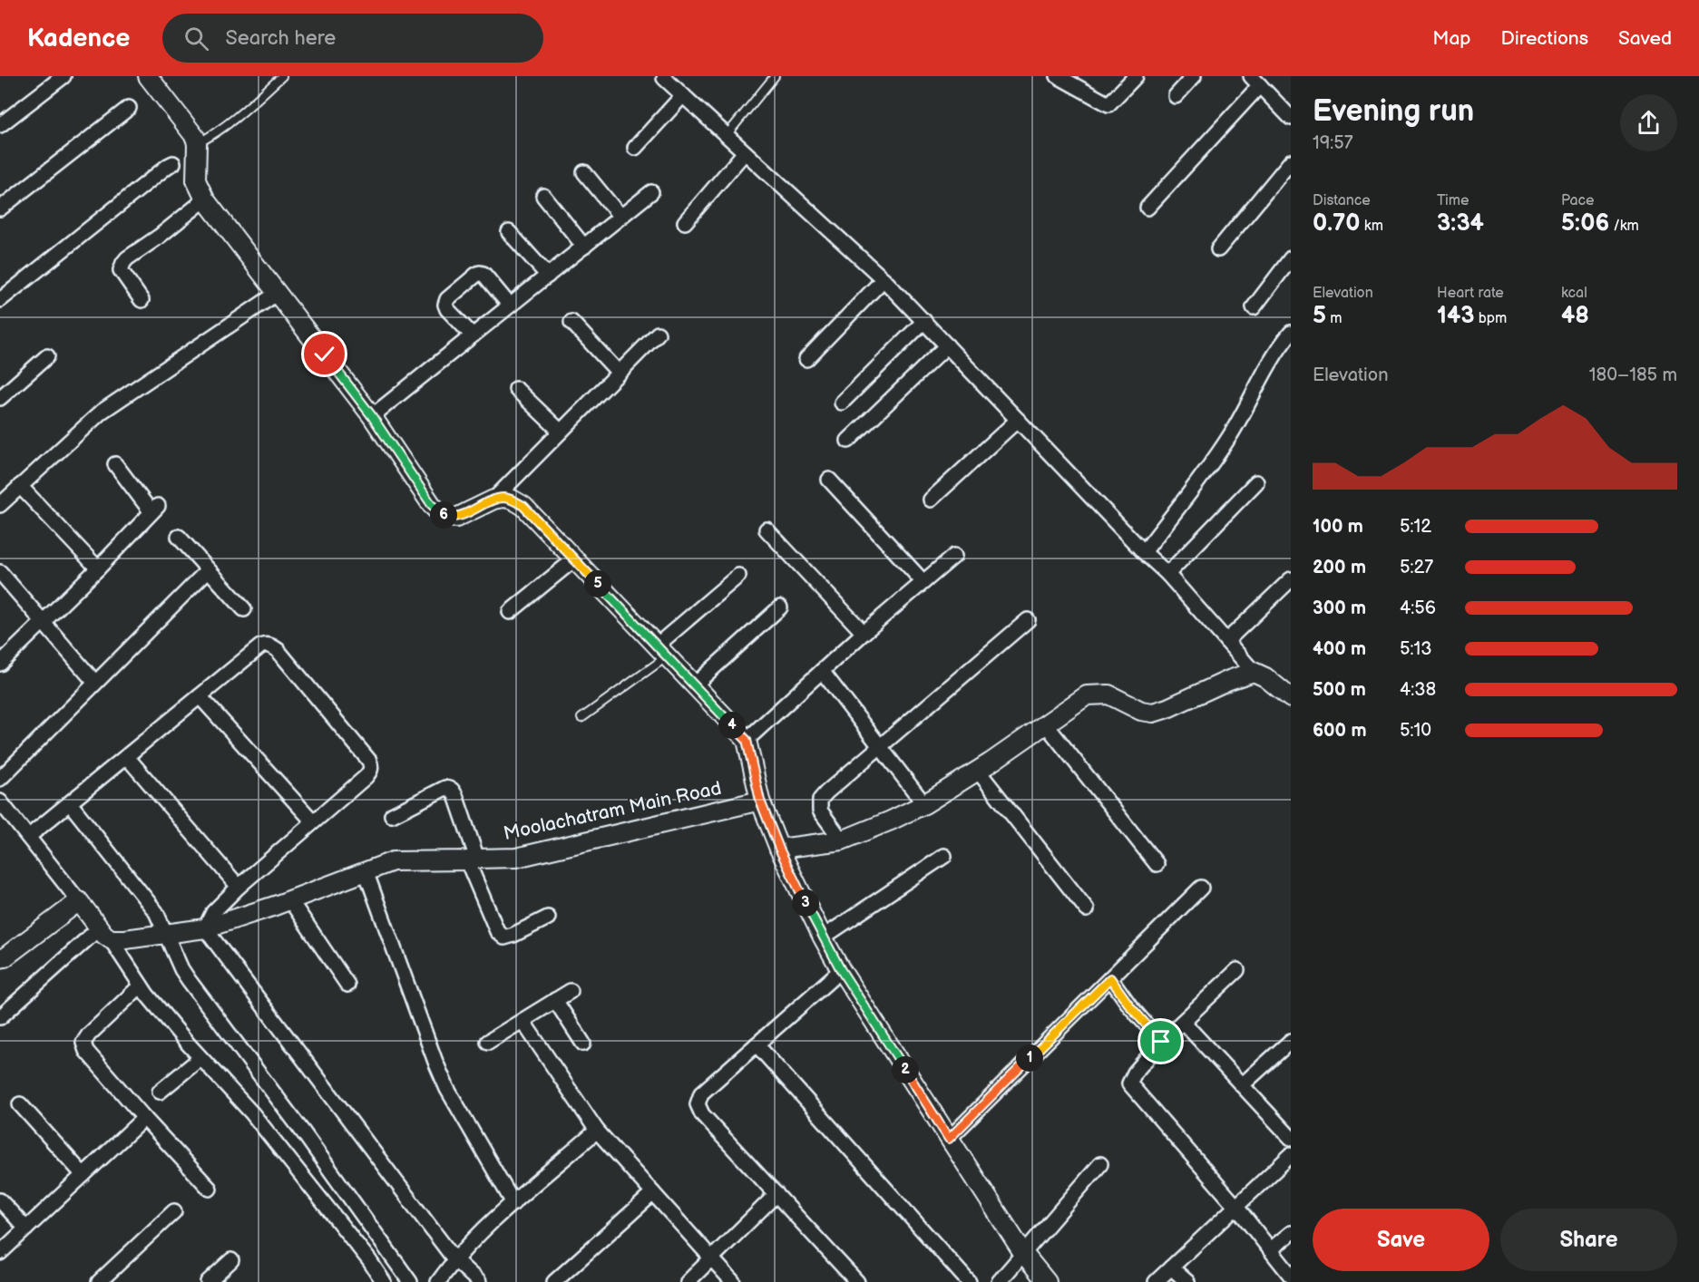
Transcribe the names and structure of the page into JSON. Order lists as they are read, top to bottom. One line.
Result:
{"streets":{"street":["Moolachatram Main Road"]},"page":{"header":"Kadence","search":"Search here","nav":["Map","Directions","Saved"],"heading":["Evening run","19:57"],"stats":[["Distance","0.70 km"],["Time","3:34"],["Pace","5:06 /km"],["Elevation","5 m"],["Heart rate","143 bpm"],["kcal","48"]],"chart":["Elevation","180–185 m"],"pins":["6","5","4","3","1","2"],"list":[{"name":"100 m","note":"5:12"},{"name":"200 m","note":"5:27"},{"name":"300 m","note":"4:56"},{"name":"400 m","note":"5:13"},{"name":"500 m","note":"4:38"},{"name":"600 m","note":"5:10"}],"buttons":["Save","Share"]}}
